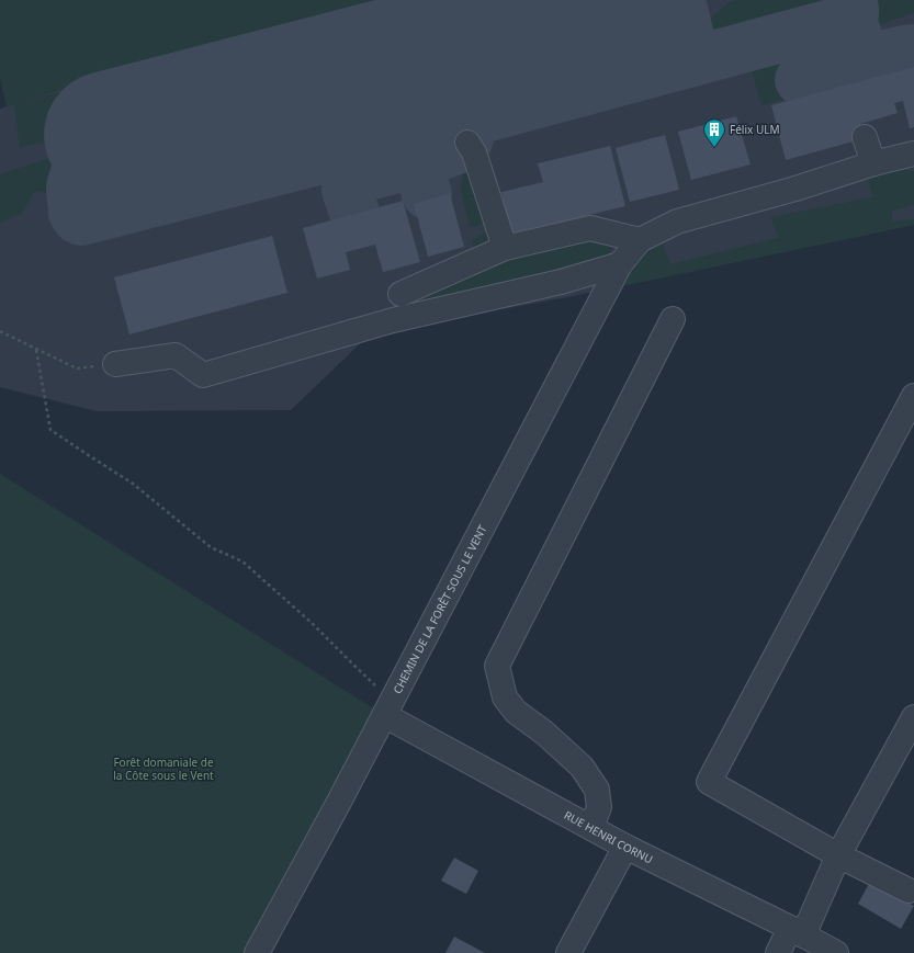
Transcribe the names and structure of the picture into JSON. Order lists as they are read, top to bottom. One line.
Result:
{"streets":{"street":["CHEMIN DE LA FORÊT SOUS LE VENT","RUE HENRI CORNU"]},"crossings":[["CHEMIN DE LA FORÊT SOUS LE VENT","RUE HENRI CORNU"]],"parks":["Forêt domaniale de la Côte sous le Vent"],"places":{"building":["Félix ULM"]}}
